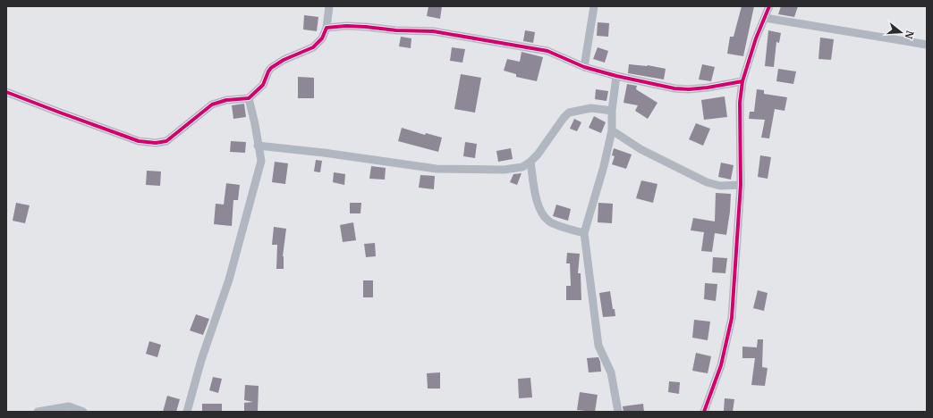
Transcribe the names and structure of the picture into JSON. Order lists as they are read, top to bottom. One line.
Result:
{"north":"right"}
